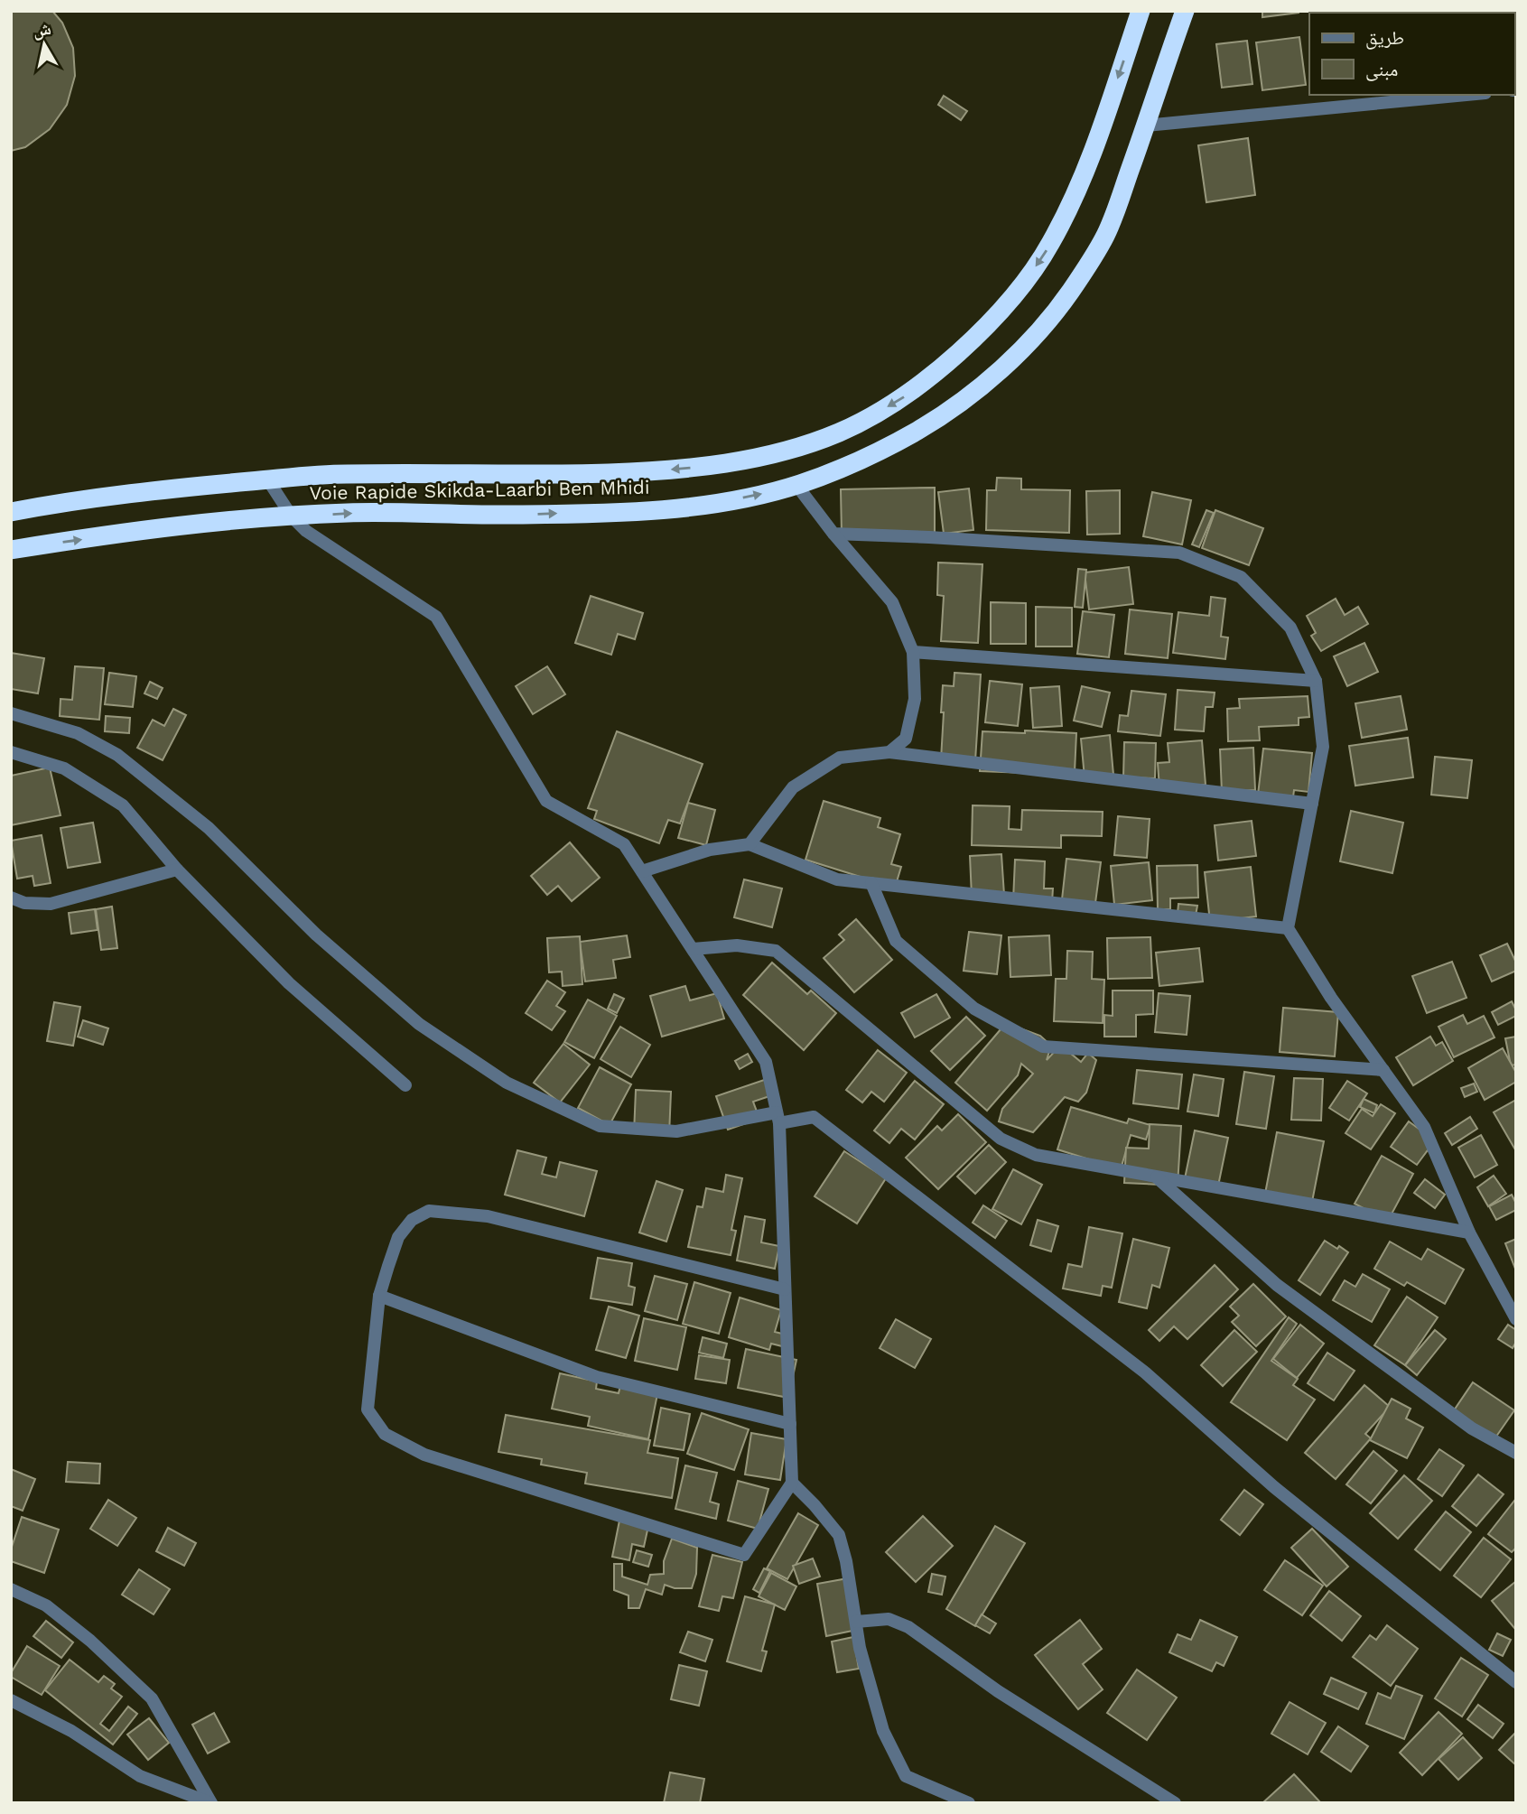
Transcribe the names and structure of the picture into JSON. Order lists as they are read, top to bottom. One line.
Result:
{"streets":{"highway":["Voie Rapide Skikda-Laarbi Ben Mhidi"]},"legend":["طريق","مبنى"],"north":"top"}
